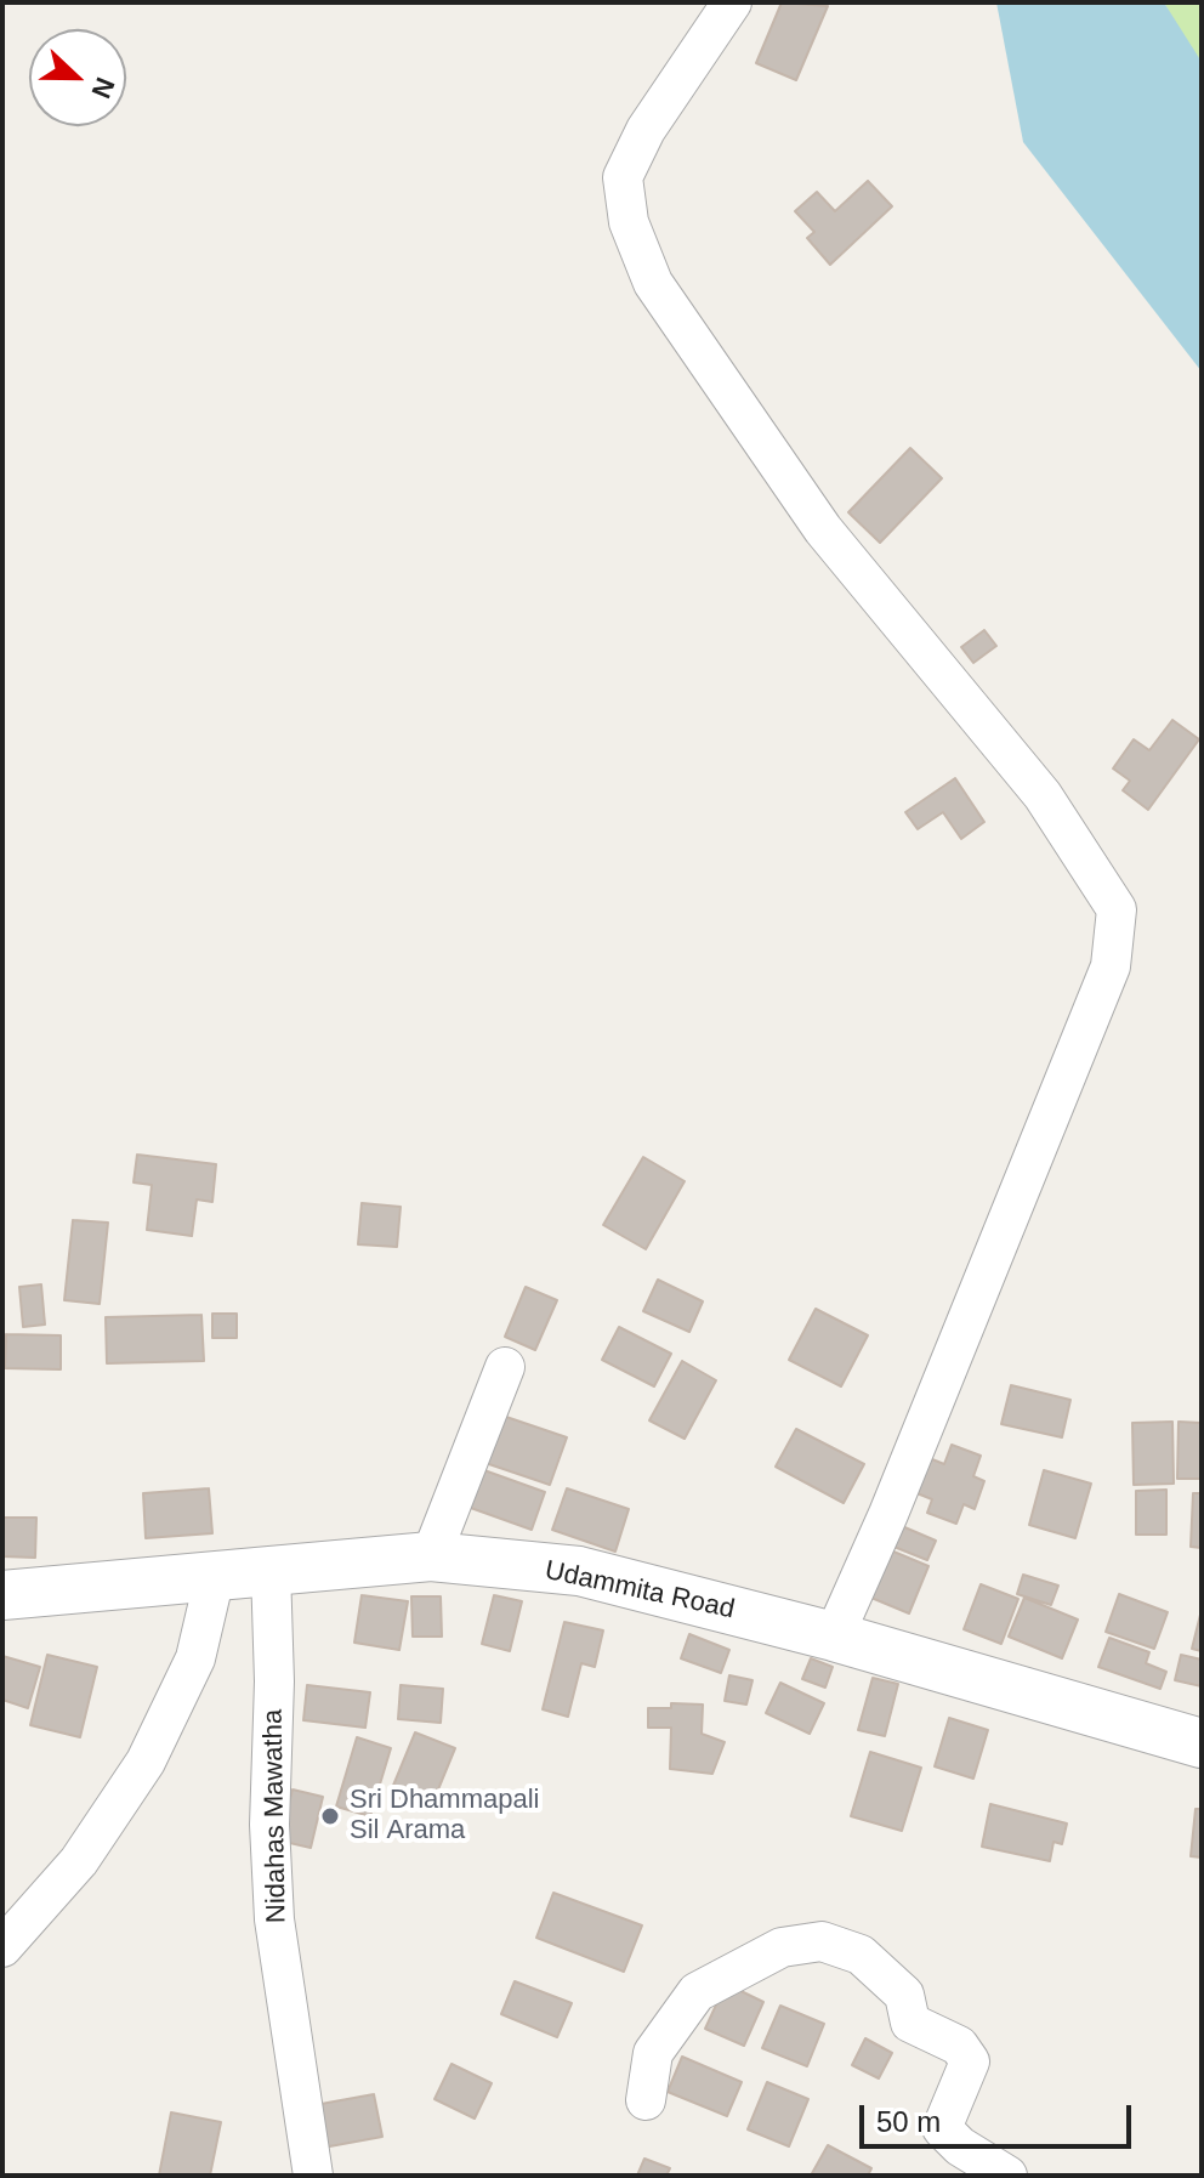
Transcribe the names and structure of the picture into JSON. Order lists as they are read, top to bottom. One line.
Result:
{"streets":{"street":["Udammita Road","Nidahas Mawatha"]},"crossings":[["Udammita Road","Nidahas Mawatha"]],"places":["Sri Dhammapali Sil Arama"],"scale_bar":"50 m","north":"right"}
